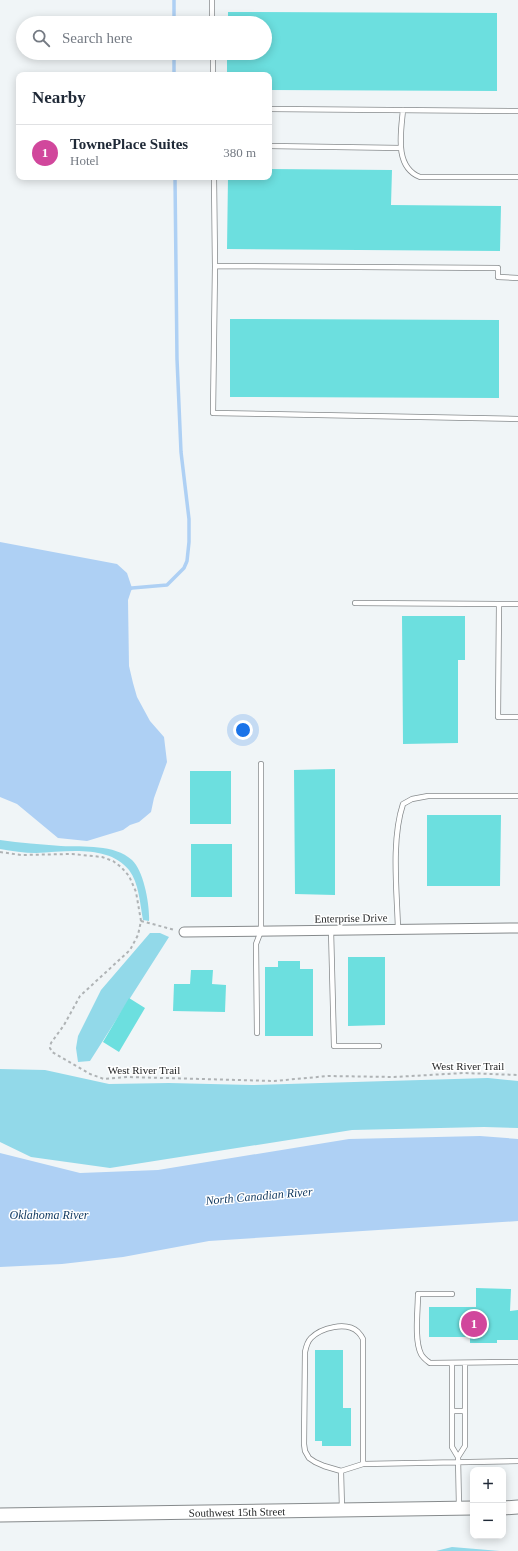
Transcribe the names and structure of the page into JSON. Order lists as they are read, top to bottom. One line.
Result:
{"streets":{"main road":["Southwest 15th Street"],"street":["Enterprise Drive"],"path":["West River Trail"]},"water":["North Canadian River","Oklahoma River"],"page":{"search":"Search here","heading":"Nearby","list":[{"mark":"1","name":"TownePlace Suites","note":"Hotel","value":"380 m"}],"pins":"1","map_buttons":["+","−"]}}
